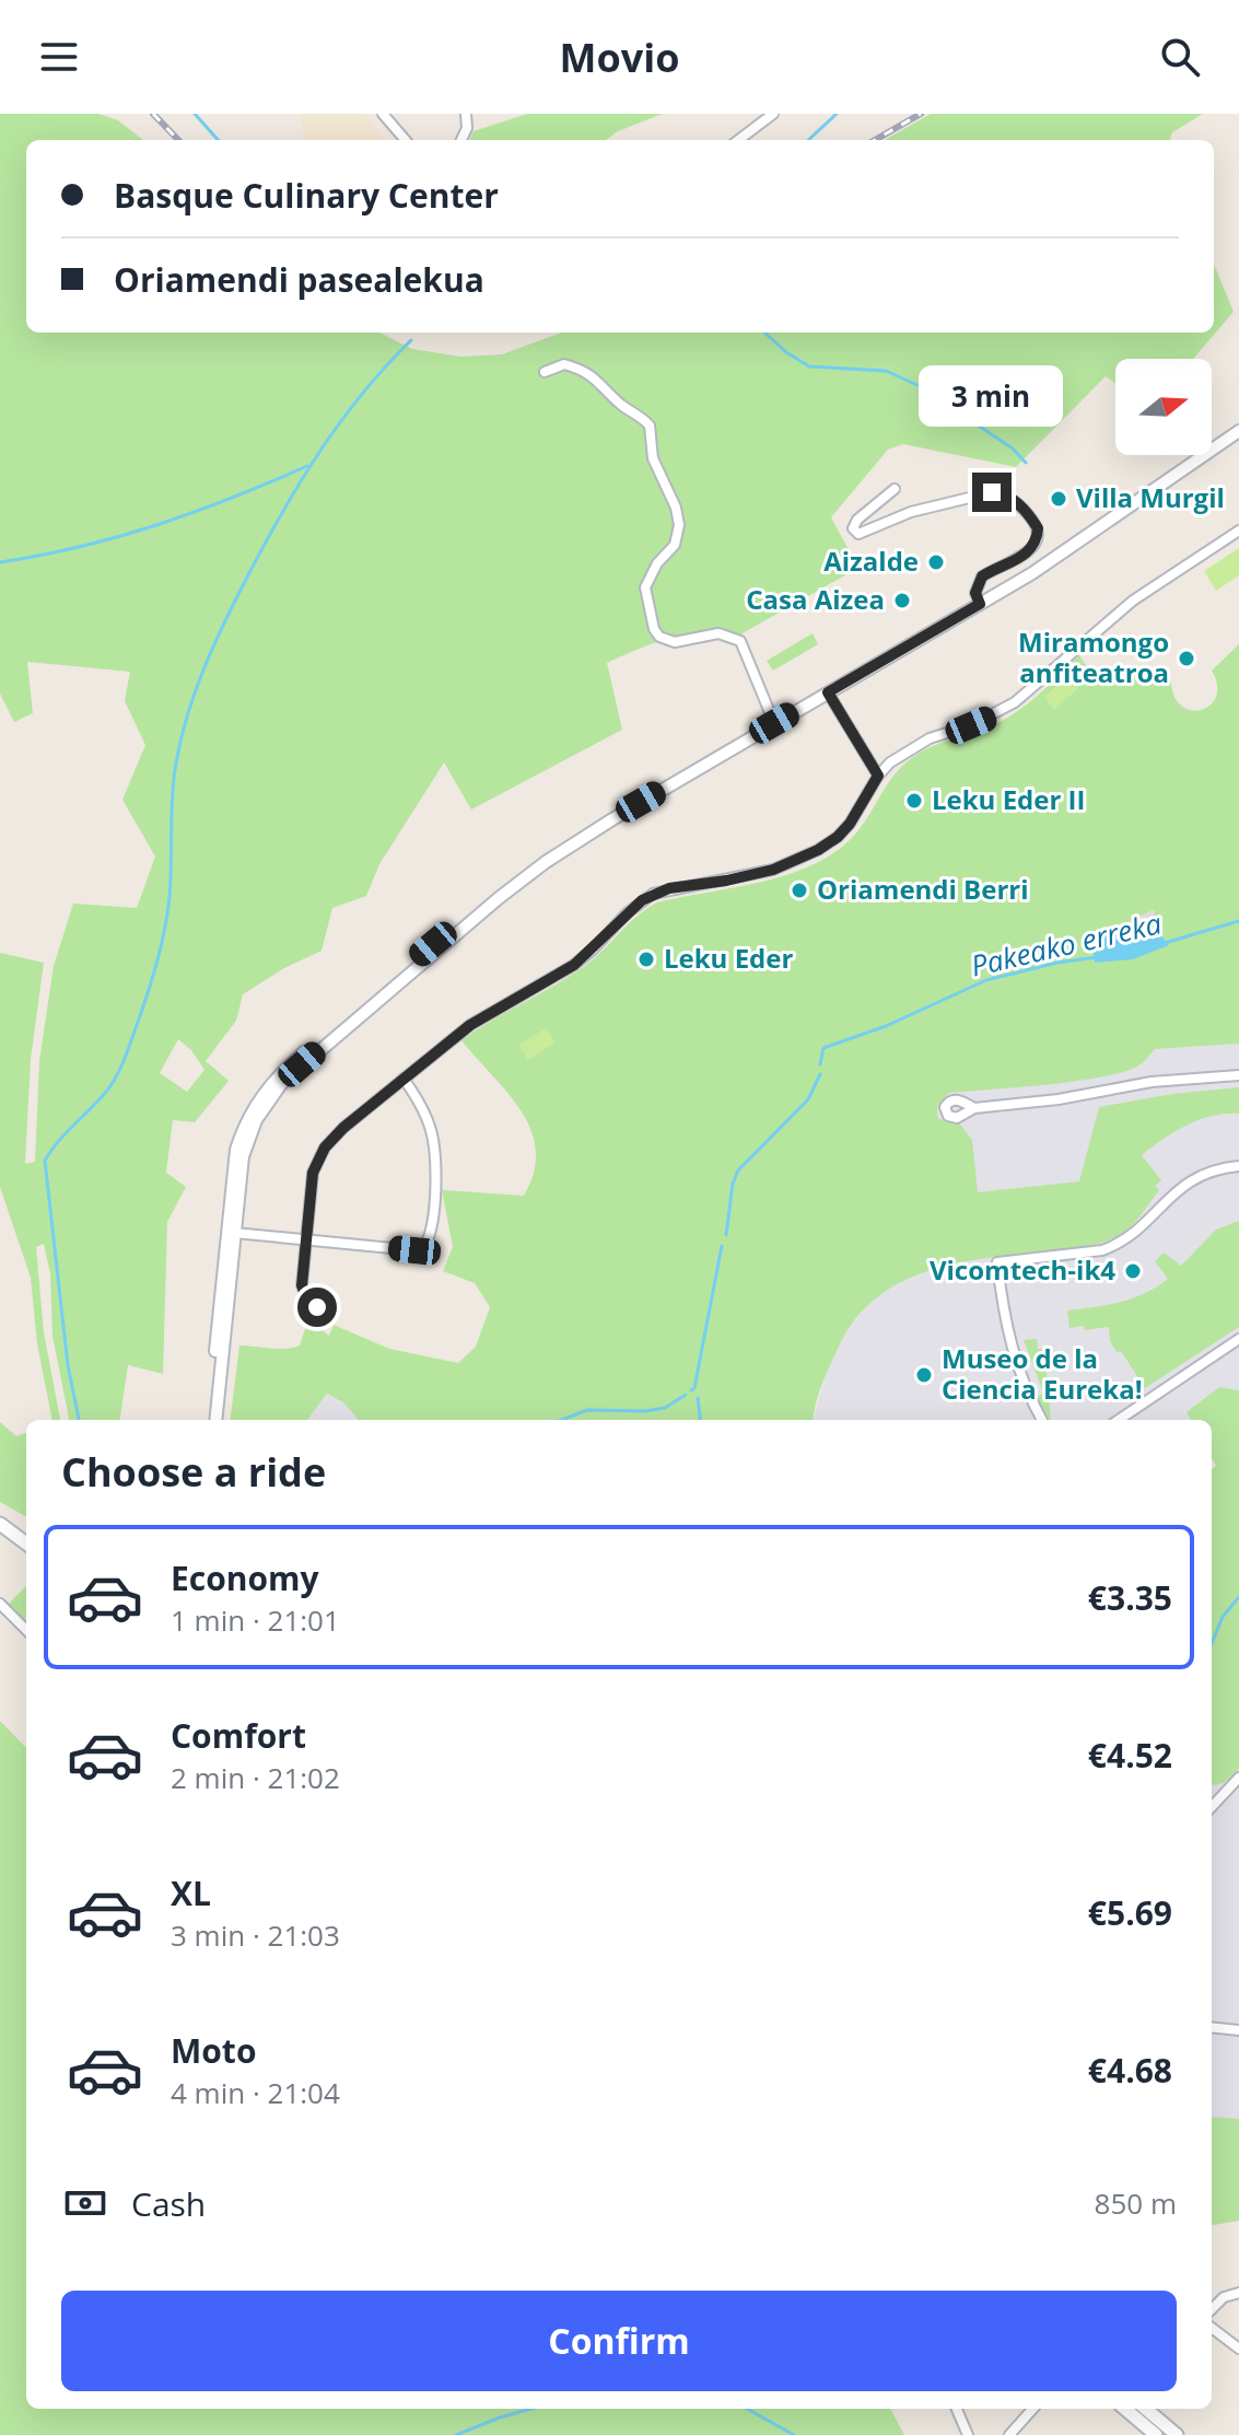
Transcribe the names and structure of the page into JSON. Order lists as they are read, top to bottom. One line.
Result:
{"water":["Pakeako erreka"],"places":["Villa Murgil","Aizalde","Casa Aizea","Miramongo anfiteatroa","Leku Eder II","Oriamendi Berri","Leku Eder","Vicomtech-ik4","Museo de la Ciencia Eureka!"],"north":"right","page":{"header":"Movio","banner":["Basque Culinary Center","Oriamendi pasealekua"],"bubble":"3 min","heading":"Choose a ride","list":[{"name":"Economy","note":"1 min · 21:01","value":"€3.35"},{"name":"Comfort","note":"2 min · 21:02","value":"€4.52"},{"name":"XL","note":"3 min · 21:03","value":"€5.69"},{"name":"Moto","note":"4 min · 21:04","value":"€4.68"}],"pay":["Cash","850 m"],"buttons":"Confirm"}}
